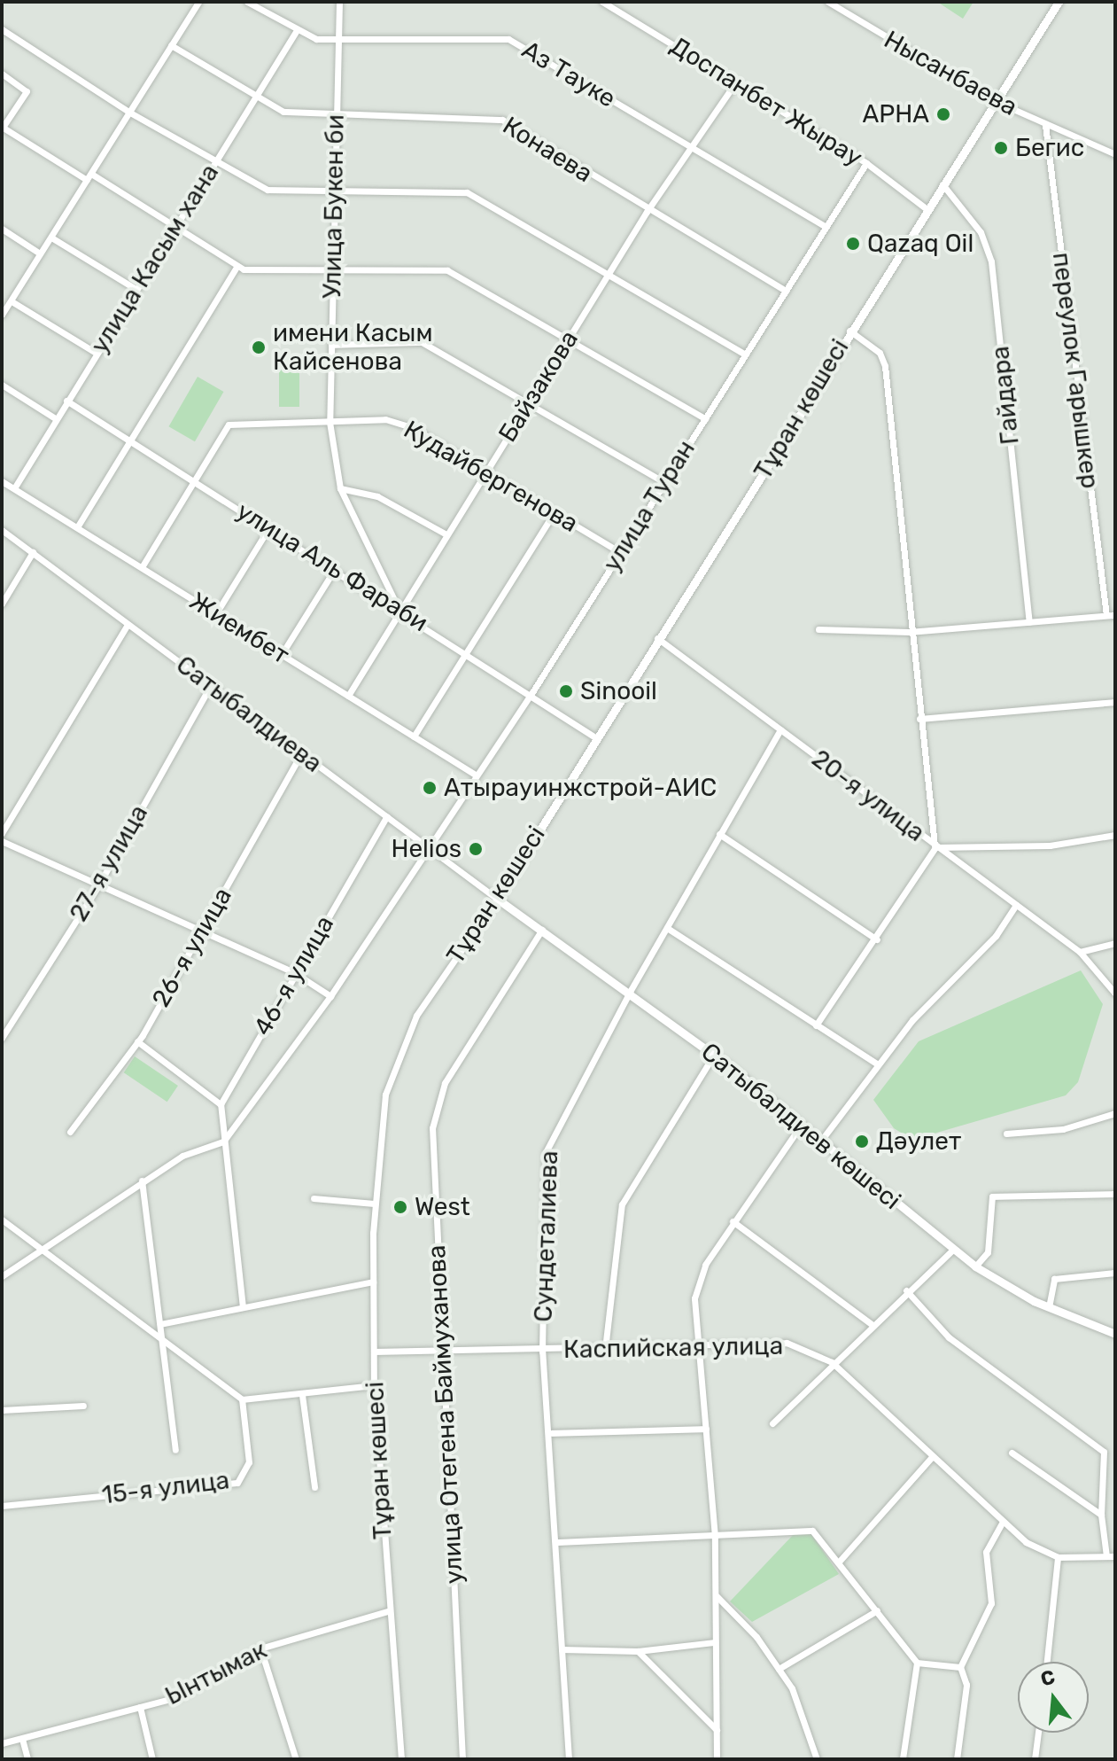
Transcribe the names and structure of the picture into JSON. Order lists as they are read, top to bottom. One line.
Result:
{"streets":{"main road":["Тұран көшесі","Сатыбалдиев көшесі"],"street":["Нысанбаева","Аз Тауке","Доспанбет Жырау","Конаева","Улица Букен би","улица Касым хана","переулок Гарышкер","Байзакова","Гайдара","Кудайбергенова","улица Туран","улица Аль Фараби","Жиембет","Сатыбалдиева","20-я улица","27-я улица","26-я улица","46-я улица","Сундеталиева","Каспийская улица","улица Отегена Баймуханова","15-я улица","Ынтымак"]},"crossings":[["Нысанбаева","переулок Гарышкер"],["Нысанбаева","Тұран көшесі"],["Аз Тауке","Улица Букен би"],["Аз Тауке","улица Касым хана"],["Аз Тауке","Байзакова"],["Аз Тауке","улица Туран"],["Доспанбет Жырау","Байзакова"],["Доспанбет Жырау","Тұран көшесі"],["Доспанбет Жырау","улица Туран"],["Конаева","Улица Букен би"],["Конаева","улица Касым хана"],["Конаева","Байзакова"],["Конаева","улица Туран"],["Улица Букен би","Байзакова"],["Улица Букен би","Кудайбергенова"],["Улица Букен би","улица Аль Фараби"],["улица Касым хана","улица Аль Фараби"],["улица Касым хана","Жиембет"],["Байзакова","Кудайбергенова"],["Байзакова","улица Аль Фараби"],["Байзакова","Жиембет"],["Гайдара","Тұран көшесі"],["Тұран көшесі","улица Аль Фараби"],["Тұран көшесі","Сатыбалдиева"],["Тұран көшесі","20-я улица"],["Тұран көшесі","Сатыбалдиев көшесі"],["Тұран көшесі","Каспийская улица"],["Тұран көшесі","Ынтымак"],["Кудайбергенова","улица Туран"],["Кудайбергенова","улица Аль Фараби"],["улица Туран","улица Аль Фараби"],["улица Туран","Жиембет"],["улица Туран","Сатыбалдиева"],["улица Туран","46-я улица"],["Сатыбалдиева","27-я улица"],["Сатыбалдиева","26-я улица"],["Сатыбалдиева","46-я улица"],["Сатыбалдиева","Сатыбалдиев көшесі"],["20-я улица","Сундеталиева"],["Сатыбалдиев көшесі","Сундеталиева"],["Сатыбалдиев көшесі","улица Отегена Баймуханова"],["Сундеталиева","Каспийская улица"],["Каспийская улица","улица Отегена Баймуханова"]],"places":["АРНА","Бегис","Qazaq Oil","имени Касым Кайсенова","Sinooil","Атырауинжстрой-АИС","Helios","Дәулет","West"],"north":"top"}
